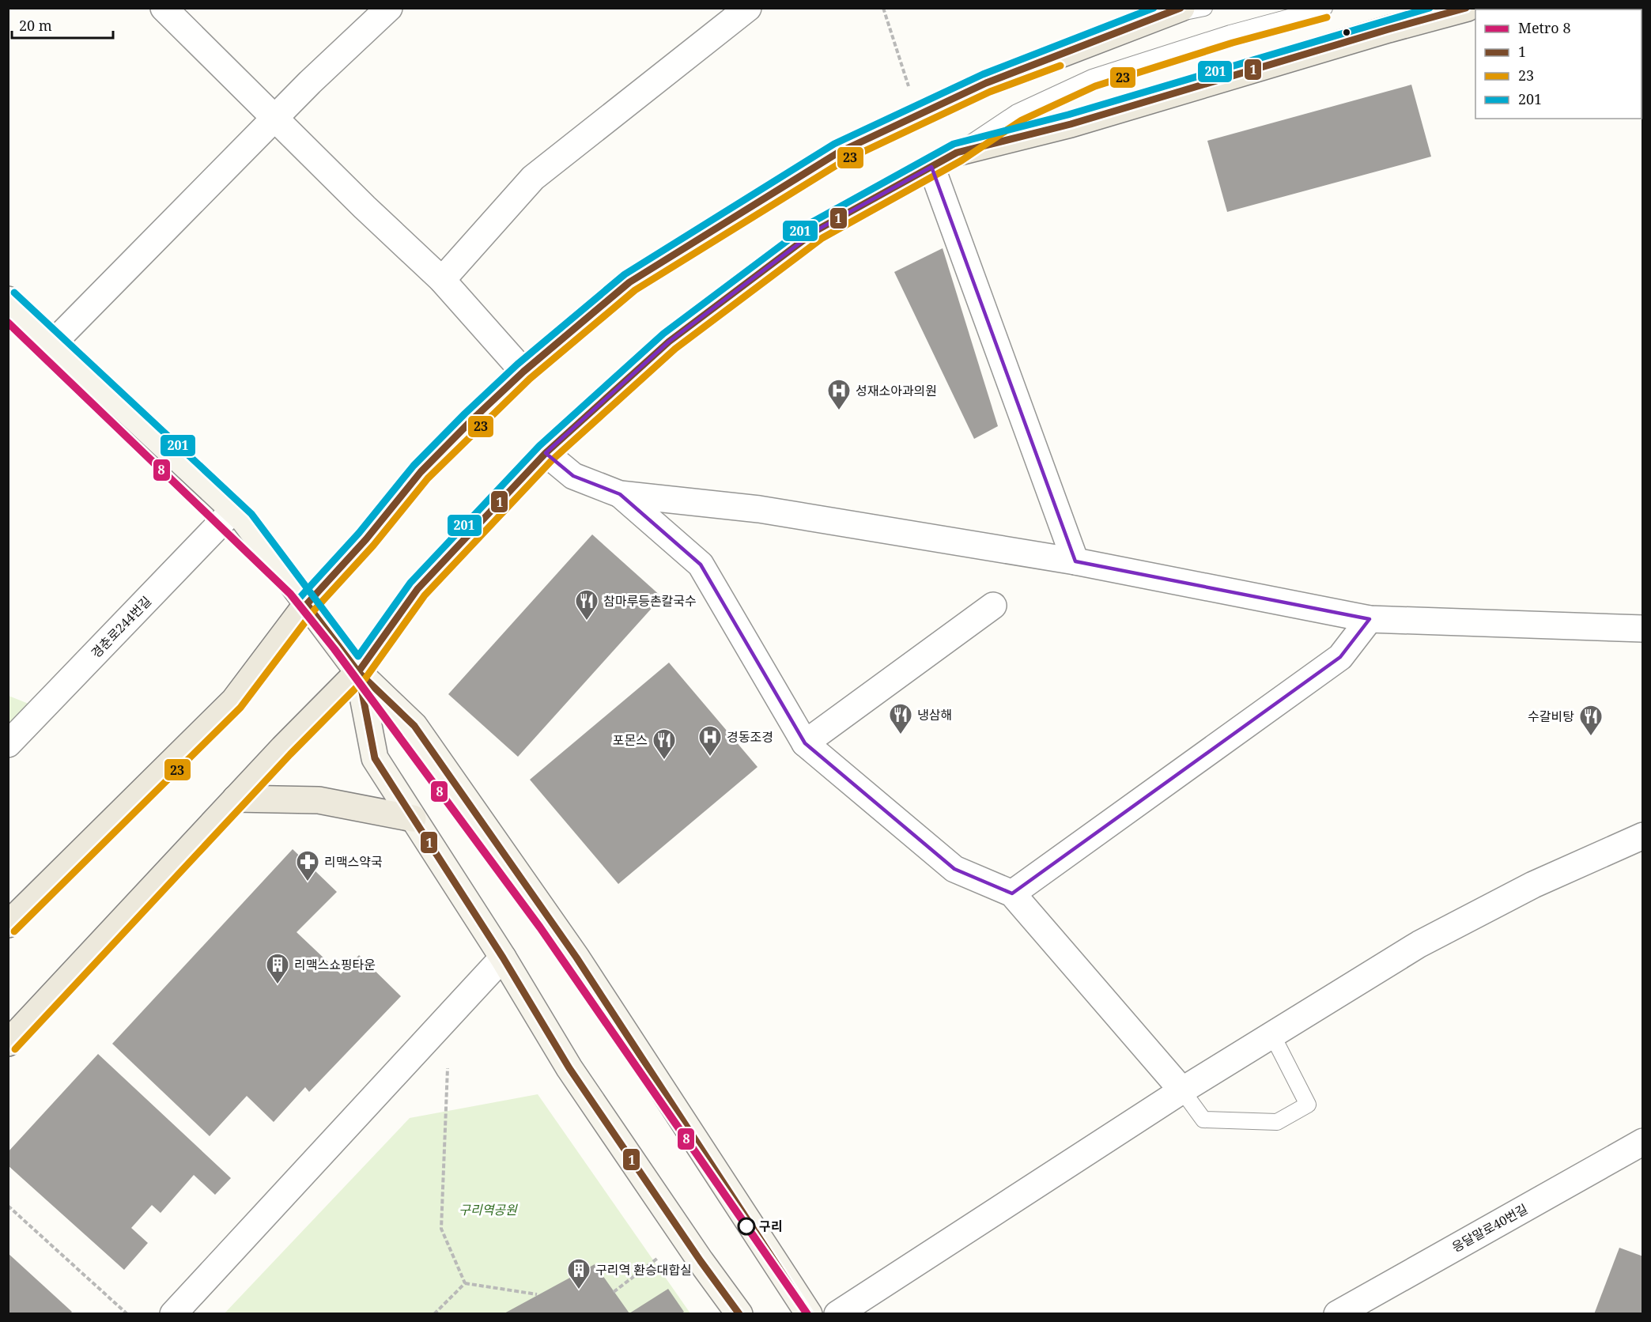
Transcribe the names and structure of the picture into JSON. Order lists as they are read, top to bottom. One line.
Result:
{"streets":{"street":["경춘로244번길","응달말로40번길"]},"parks":["구리역공원"],"places":{"hospital":["성재소아과의원","경동조경"],"restaurant":["참마루등촌칼국수","냉삼해","수갈비탕","포몬스"],"pharmacy":["리맥스약국"],"building":["리맥스쇼핑타운","구리역 환승대합실"],"other":["구리"]},"lines":["transit line 1","transit line 201","transit line 23","metro line 8"],"legend":["Metro 8","1","23","201"],"scale_bar":"20 m"}
